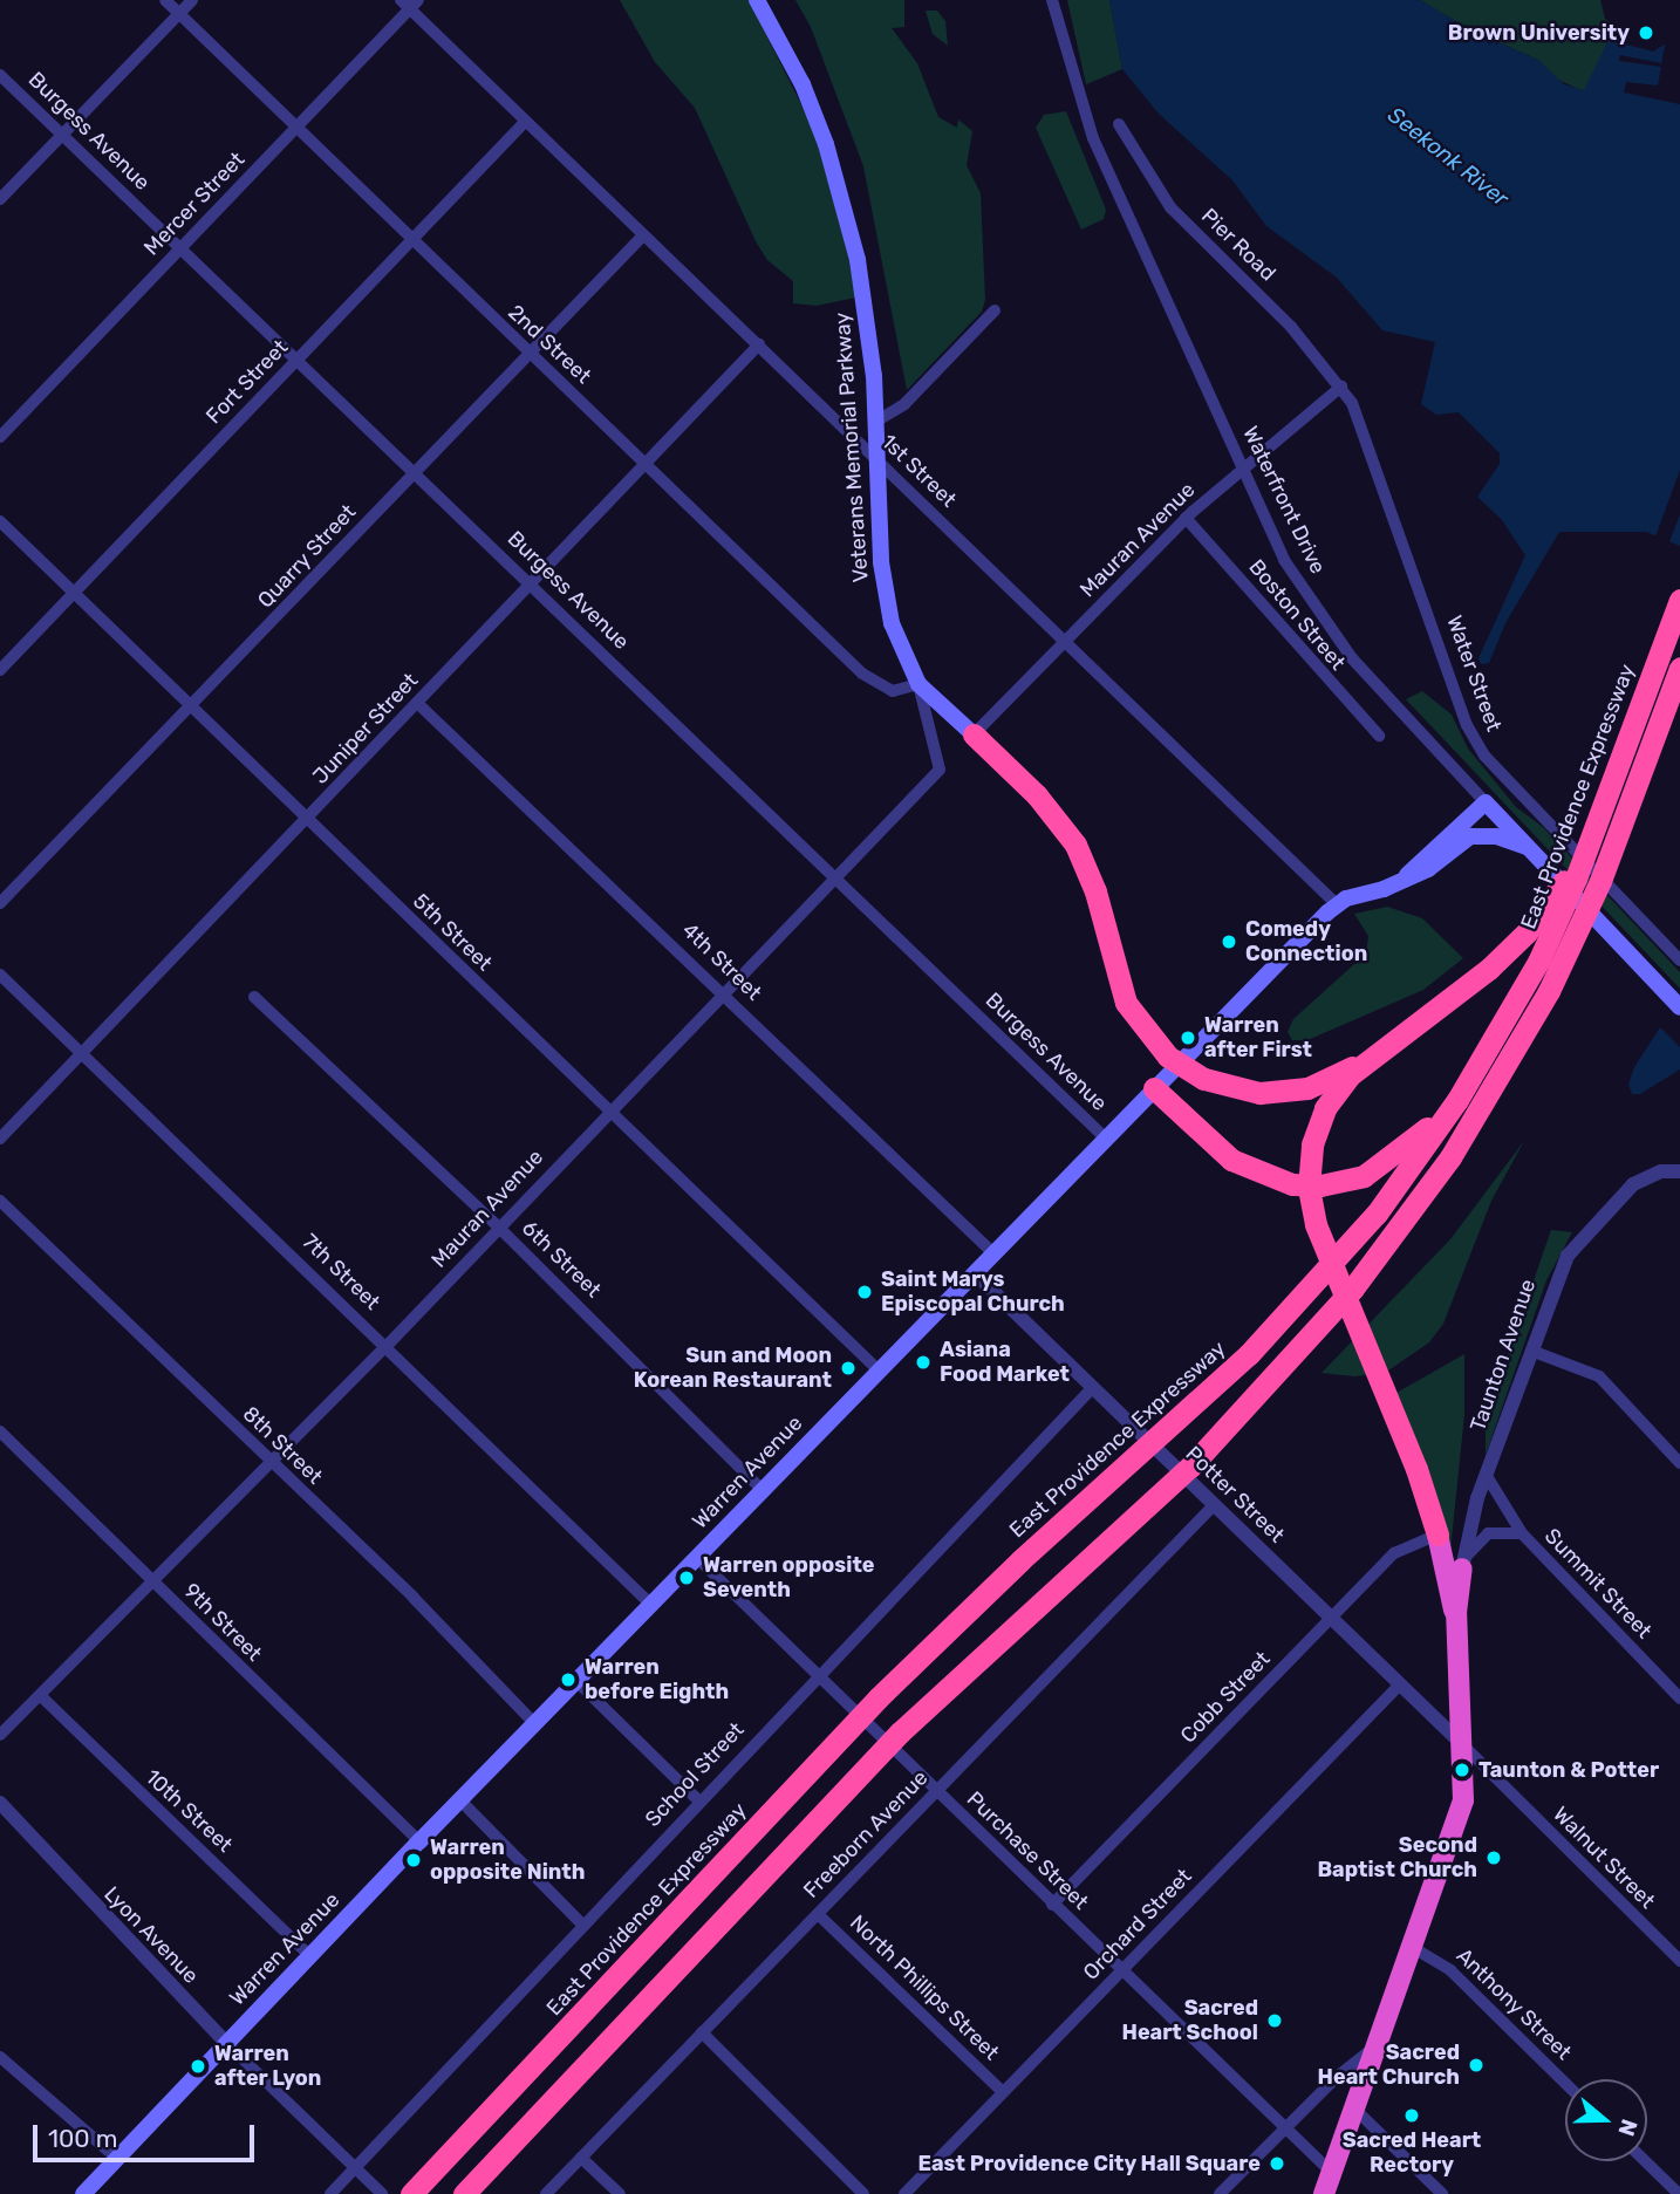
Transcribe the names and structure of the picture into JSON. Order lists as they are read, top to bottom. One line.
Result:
{"streets":{"highway":["East Providence Expressway","Taunton Avenue"],"main road":["Veterans Memorial Parkway","Waterfront Drive","Warren Avenue"],"street":["Burgess Avenue","Mercer Street","Pier Road","2nd Street","Fort Street","1st Street","Mauran Avenue","Quarry Street","Boston Street","Water Street","Juniper Street","5th Street","4th Street","6th Street","7th Street","8th Street","Potter Street","Summit Street","9th Street","Cobb Street","School Street","10th Street","Freeborn Avenue","Purchase Street","Walnut Street","Orchard Street","Lyon Avenue","North Phillips Street","Anthony Street"]},"crossings":[["Burgess Avenue","Mercer Street"],["Burgess Avenue","Fort Street"],["Burgess Avenue","Mauran Avenue"],["Burgess Avenue","Quarry Street"],["Burgess Avenue","Juniper Street"],["Burgess Avenue","Warren Avenue"],["Mercer Street","2nd Street"],["Mercer Street","1st Street"],["Pier Road","Mauran Avenue"],["Pier Road","Water Street"],["2nd Street","Fort Street"],["2nd Street","Veterans Memorial Parkway"],["2nd Street","Mauran Avenue"],["2nd Street","Quarry Street"],["2nd Street","Juniper Street"],["Fort Street","1st Street"],["Fort Street","5th Street"],["Veterans Memorial Parkway","1st Street"],["Veterans Memorial Parkway","Mauran Avenue"],["1st Street","Mauran Avenue"],["1st Street","Quarry Street"],["1st Street","Juniper Street"],["1st Street","Warren Avenue"],["Waterfront Drive","Mauran Avenue"],["Mauran Avenue","Boston Street"],["Mauran Avenue","Water Street"],["Mauran Avenue","5th Street"],["Mauran Avenue","4th Street"],["Mauran Avenue","6th Street"],["Mauran Avenue","7th Street"],["Mauran Avenue","8th Street"],["Mauran Avenue","9th Street"],["Mauran Avenue","10th Street"],["Quarry Street","5th Street"],["Juniper Street","5th Street"],["Juniper Street","4th Street"],["Juniper Street","7th Street"],["5th Street","Warren Avenue"],["4th Street","Warren Avenue"],["6th Street","Warren Avenue"],["7th Street","Warren Avenue"],["Taunton Avenue","Potter Street"],["Taunton Avenue","Summit Street"],["Taunton Avenue","Cobb Street"],["Taunton Avenue","Purchase Street"],["Taunton Avenue","Walnut Street"],["Taunton Avenue","Anthony Street"],["8th Street","Warren Avenue"],["Warren Avenue","Potter Street"],["Warren Avenue","9th Street"],["Warren Avenue","10th Street"],["Warren Avenue","Purchase Street"],["Warren Avenue","Lyon Avenue"],["Potter Street","Cobb Street"],["Potter Street","School Street"],["Potter Street","Freeborn Avenue"],["Potter Street","Walnut Street"],["Potter Street","Orchard Street"],["Cobb Street","Purchase Street"],["School Street","Purchase Street"],["School Street","Lyon Avenue"],["Freeborn Avenue","Purchase Street"],["Freeborn Avenue","North Phillips Street"],["Purchase Street","Orchard Street"],["Orchard Street","North Phillips Street"]],"water":["Seekonk River"],"places":["Brown University","Comedy Connection","Warren after First","Saint Marys Episcopal Church","Asiana Food Market","Sun and Moon Korean Restaurant","Warren opposite Seventh","Warren before Eighth","Taunton & Potter","Second Baptist Church","Warren opposite Ninth","Sacred Heart School","Sacred Heart Church","Warren after Lyon","Sacred Heart Rectory","East Providence City Hall Square"],"scale_bar":"100 m","north":"right"}
